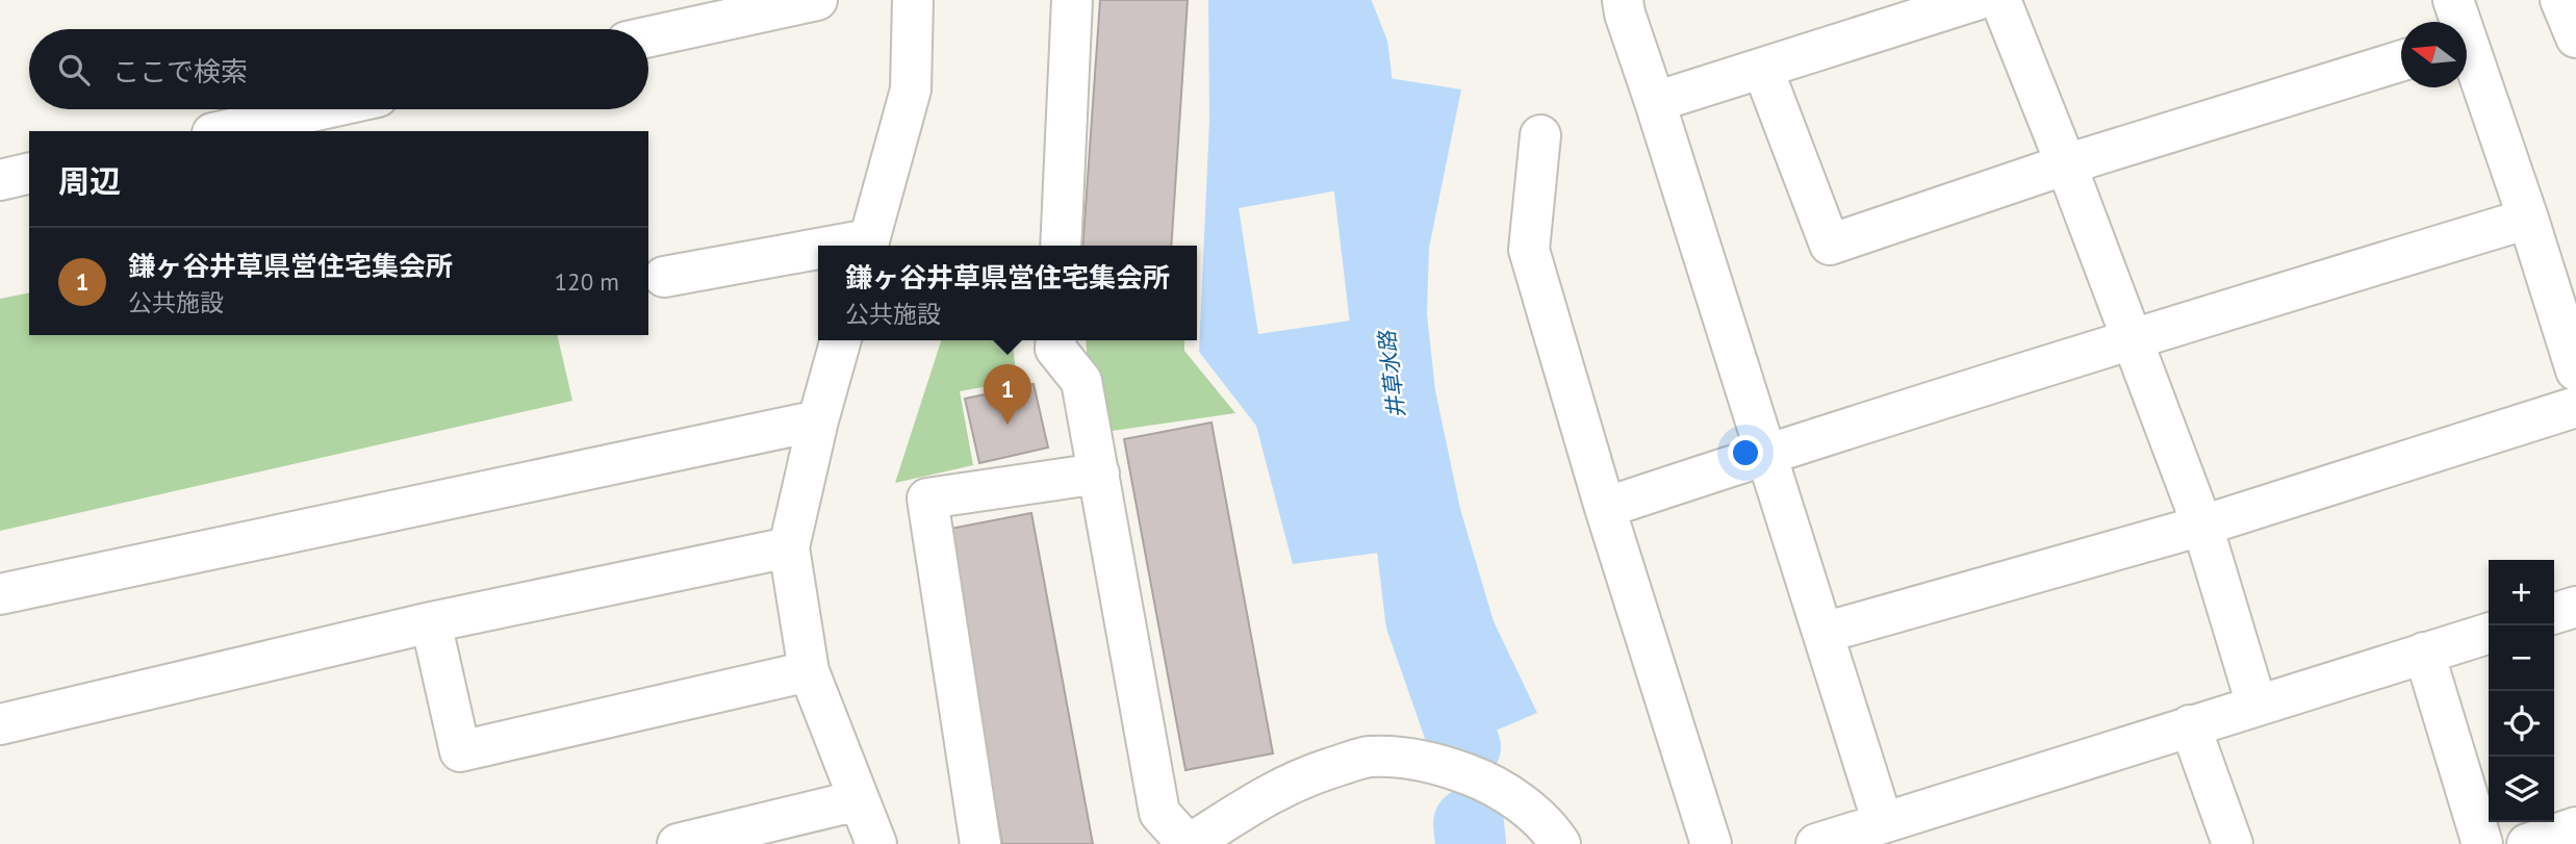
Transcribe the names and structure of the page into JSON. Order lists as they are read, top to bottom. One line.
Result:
{"water":["井草水路"],"north":"left","page":{"search":"ここで検索","heading":"周辺","list":[{"mark":"1","name":"鎌ヶ谷井草県営住宅集会所","note":"公共施設","value":"120 m"}],"popup":["鎌ヶ谷井草県営住宅集会所","公共施設"],"pins":"1","map_buttons":["+","−"]}}
